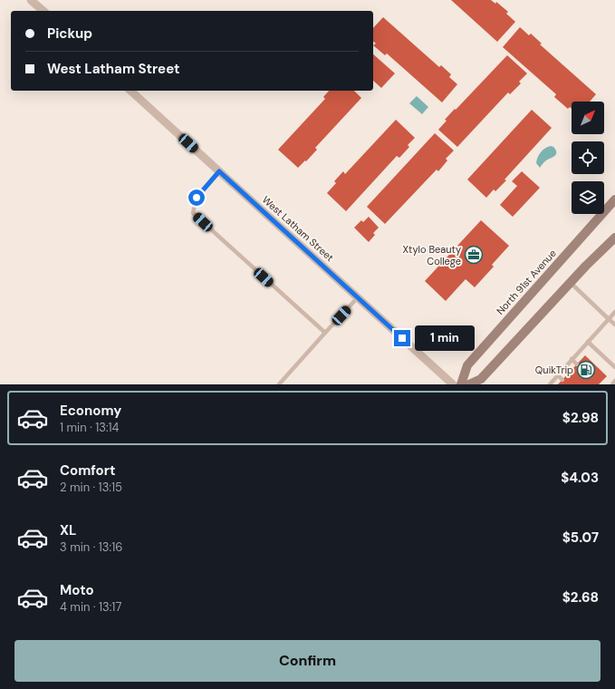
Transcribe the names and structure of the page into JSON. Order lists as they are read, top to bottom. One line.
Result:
{"streets":{"main road":["North 91st Avenue"],"street":["West Latham Street"]},"places":{"office":["Xtylo Beauty College"],"fuel station":["QuikTrip"]},"north":"top right","page":{"banner":["Pickup","West Latham Street"],"bubble":"1 min","list":[{"name":"Economy","note":"1 min · 13:14","value":"$2.98"},{"name":"Comfort","note":"2 min · 13:15","value":"$4.03"},{"name":"XL","note":"3 min · 13:16","value":"$5.07"},{"name":"Moto","note":"4 min · 13:17","value":"$2.68"}],"buttons":"Confirm"}}
